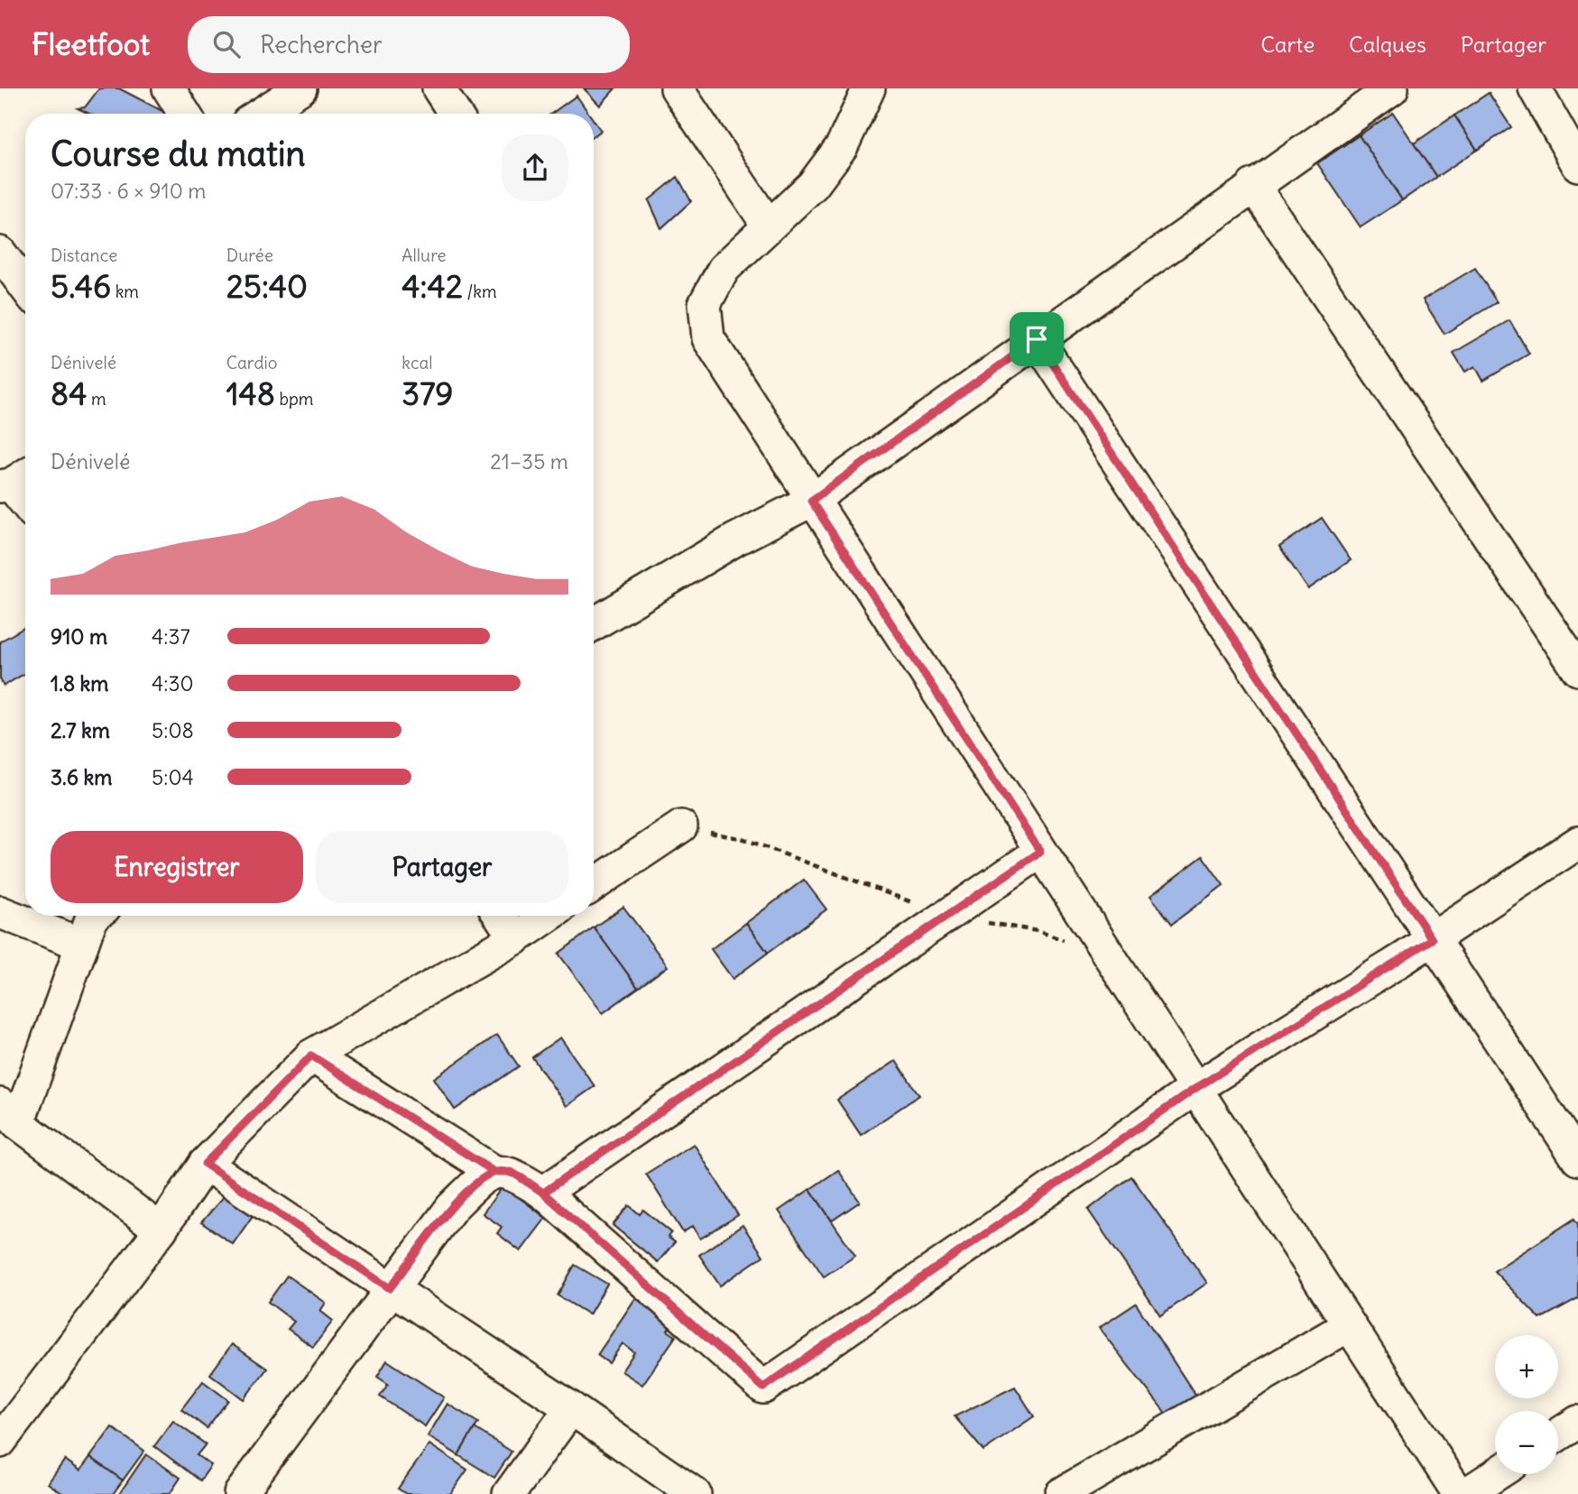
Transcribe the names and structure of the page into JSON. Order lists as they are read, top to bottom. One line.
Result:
{"page":{"header":"Fleetfoot","search":"Rechercher","nav":["Carte","Calques","Partager"],"heading":["Course du matin","07:33 · 6 × 910 m"],"stats":[["Distance","5.46 km"],["Durée","25:40"],["Allure","4:42 /km"],["Dénivelé","84 m"],["Cardio","148 bpm"],["kcal","379"]],"chart":["Dénivelé","21–35 m"],"list":[{"name":"910 m","note":"4:37"},{"name":"1.8 km","note":"4:30"},{"name":"2.7 km","note":"5:08"},{"name":"3.6 km","note":"5:04"}],"buttons":["Enregistrer","Partager"],"map_buttons":["+","−"]}}
